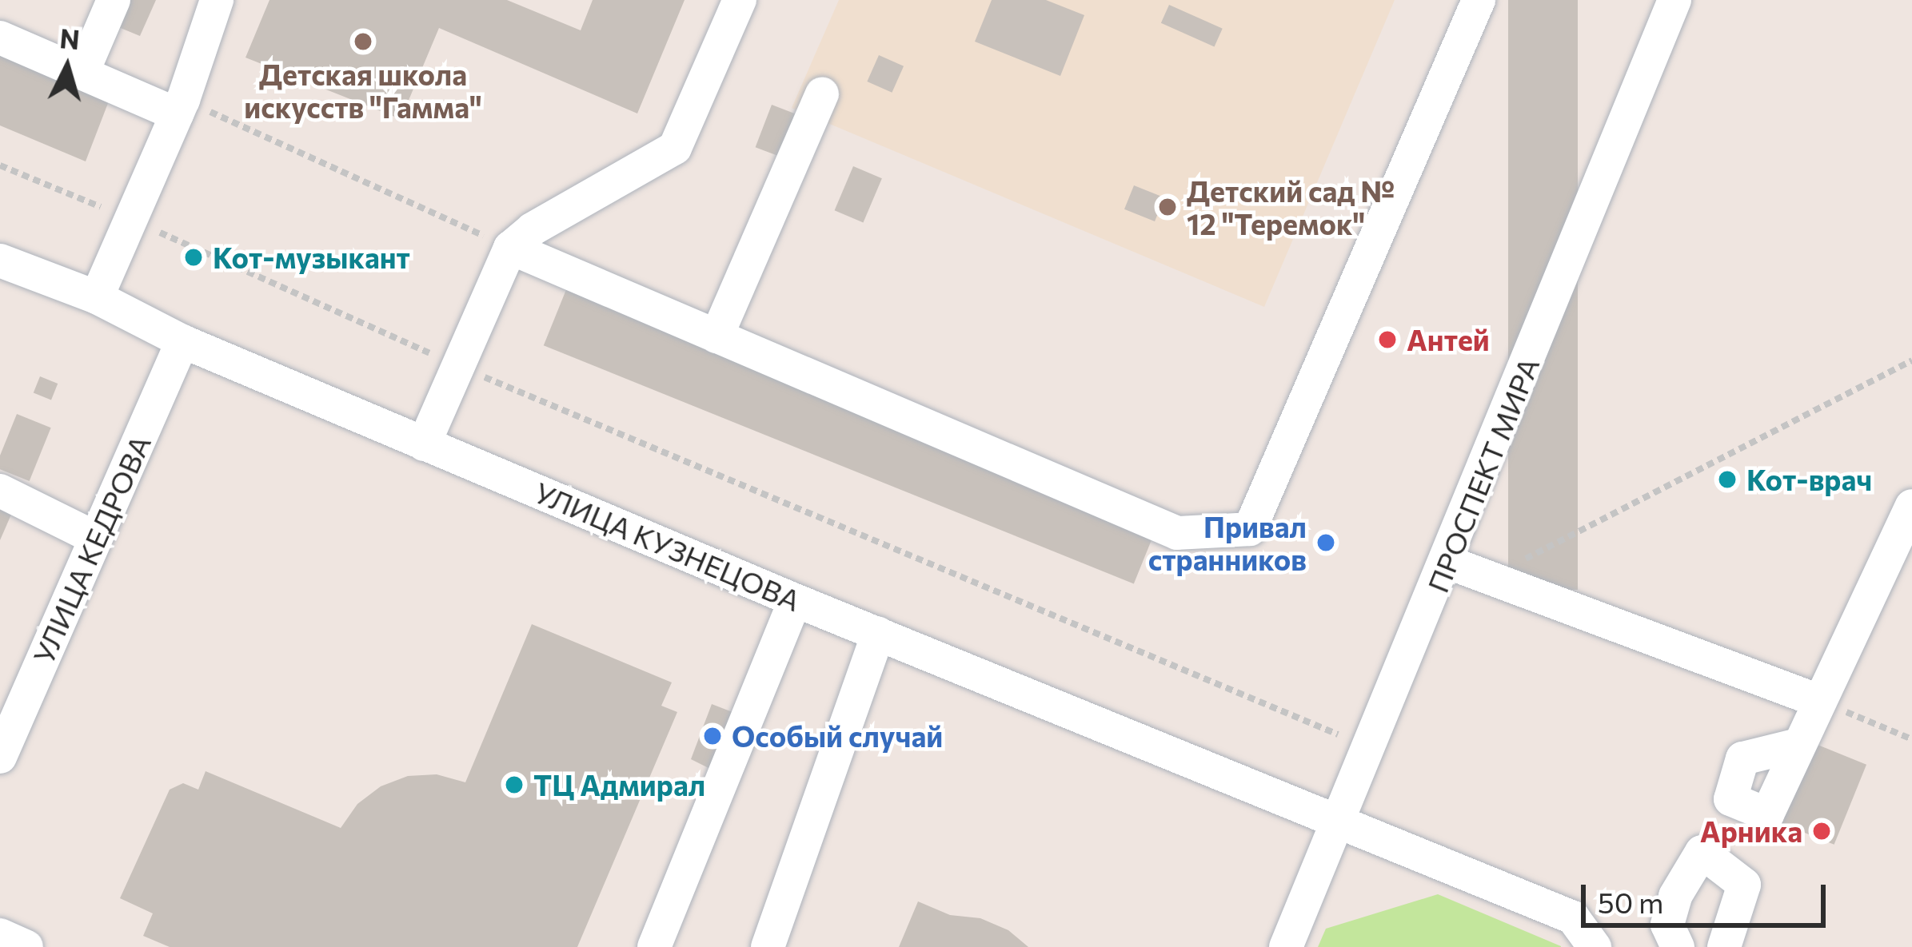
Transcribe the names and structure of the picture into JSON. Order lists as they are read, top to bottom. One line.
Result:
{"streets":{"street":["ПРОСПЕКТ МИРА","УЛИЦА КУЗНЕЦОВА","УЛИЦА КЕДРОВА"]},"crossings":[["ПРОСПЕКТ МИРА","УЛИЦА КУЗНЕЦОВА"],["УЛИЦА КУЗНЕЦОВА","УЛИЦА КЕДРОВА"]],"places":["Детская школа искусств \"Гамма\"","Детский сад № 12 \"Теремок\"","Кот-музыкант","Антей","Кот-врач","Привал странников","Особый случай","ТЦ Адмирал","Арника"],"scale_bar":"50 m","north":"top"}
